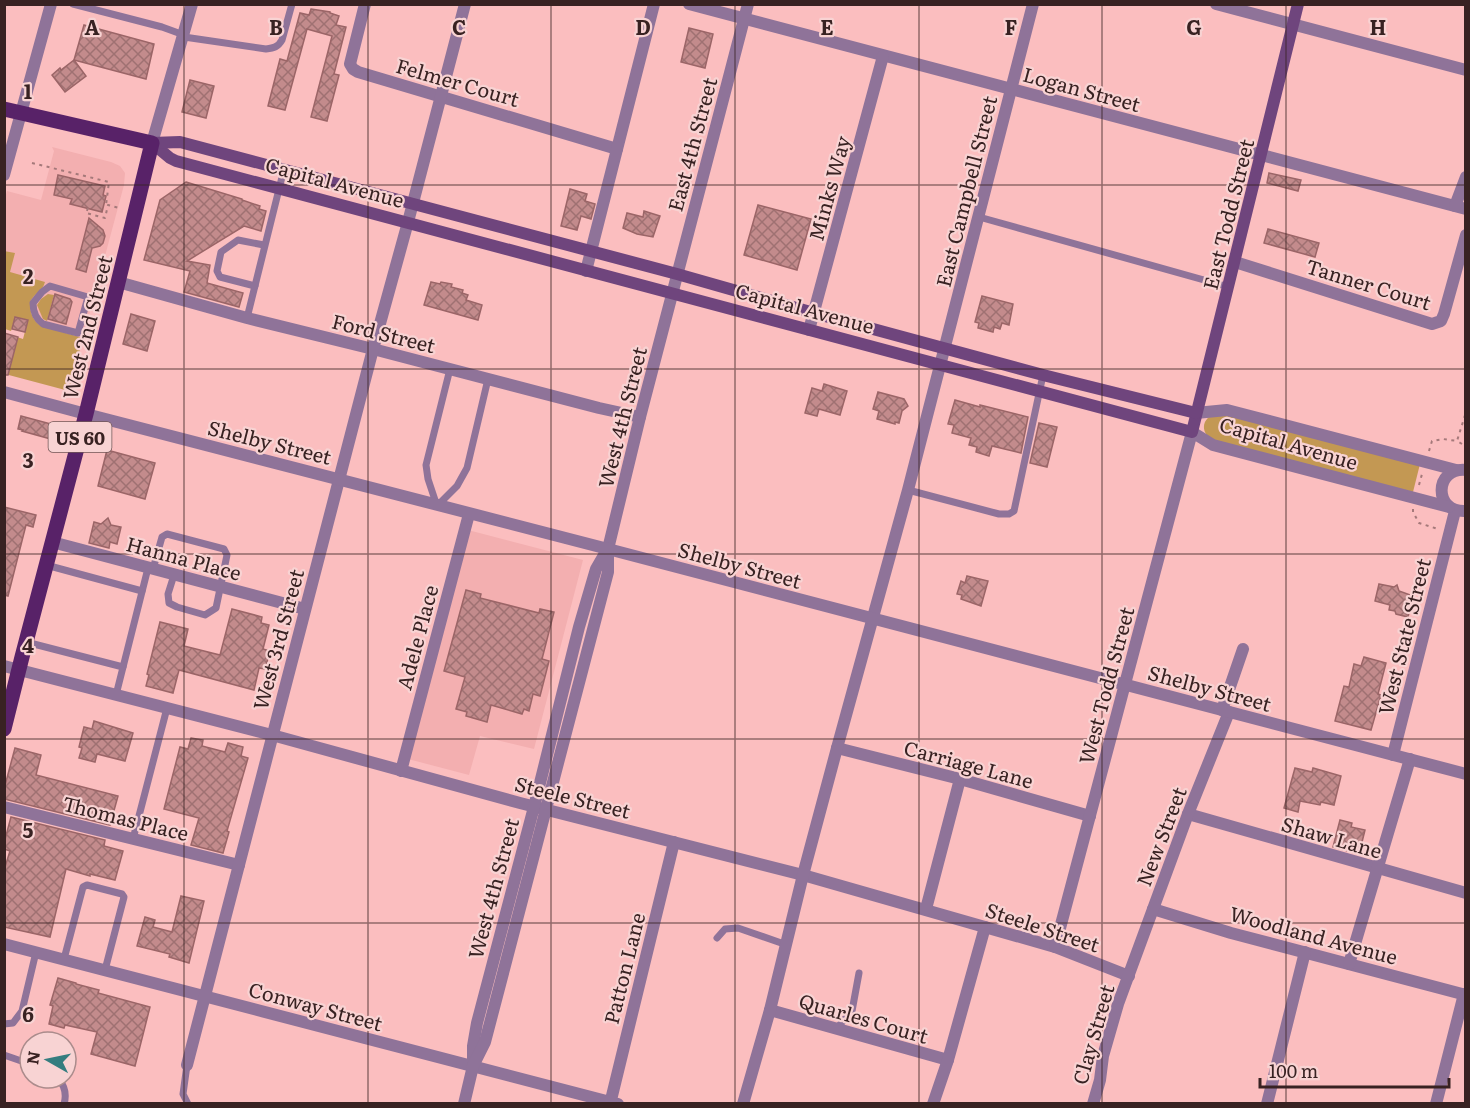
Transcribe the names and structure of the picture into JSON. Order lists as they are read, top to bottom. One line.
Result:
{"streets":{"main road":["Capital Avenue","East Todd Street","West 2nd Street","US 60"],"street":["Felmer Court","Logan Street","East 4th Street","Minks Way","East Campbell Street","Tanner Court","Ford Street","West 4th Street","Shelby Street","Hanna Place","West State Street","Adele Place","West 3rd Street","West Todd Street","Carriage Lane","Steele Street","Thomas Place","New Street","Shaw Lane","Woodland Avenue","Patton Lane","Conway Street","Quarles Court","Clay Street"]},"crossings":[["Felmer Court","West 3rd Street"],["Logan Street","East 4th Street"],["Logan Street","Minks Way"],["Logan Street","East Campbell Street"],["Logan Street","East Todd Street"],["East 4th Street","Capital Avenue"],["East 4th Street","West 4th Street"],["Capital Avenue","Minks Way"],["Capital Avenue","East Campbell Street"],["Capital Avenue","East Todd Street"],["Capital Avenue","West 2nd Street"],["Capital Avenue","West 4th Street"],["Capital Avenue","West State Street"],["Capital Avenue","West 3rd Street"],["Capital Avenue","West Todd Street"],["East Campbell Street","Shelby Street"],["East Campbell Street","Carriage Lane"],["East Campbell Street","Steele Street"],["East Campbell Street","Quarles Court"],["East Todd Street","Tanner Court"],["East Todd Street","West Todd Street"],["West 2nd Street","Ford Street"],["West 2nd Street","Shelby Street"],["West 2nd Street","Hanna Place"],["West 2nd Street","Steele Street"],["Ford Street","West 4th Street"],["Ford Street","West 3rd Street"],["West 4th Street","Shelby Street"],["West 4th Street","Steele Street"],["West 4th Street","Conway Street"],["Shelby Street","West State Street"],["Shelby Street","Adele Place"],["Shelby Street","West 3rd Street"],["Shelby Street","West Todd Street"],["Shelby Street","New Street"],["Hanna Place","West 3rd Street"],["Adele Place","Steele Street"],["West 3rd Street","Steele Street"],["West 3rd Street","Thomas Place"],["West 3rd Street","Conway Street"],["West Todd Street","Carriage Lane"],["West Todd Street","Steele Street"],["Steele Street","New Street"],["Steele Street","Patton Lane"],["Steele Street","Clay Street"],["New Street","Shaw Lane"],["New Street","Woodland Avenue"],["New Street","Clay Street"],["Patton Lane","Conway Street"]],"scale_bar":"100 m","north":"left","grid":{"columns":["A","B","C","D","E","F","G","H"],"rows":["1","2","3","4","5","6"]}}
